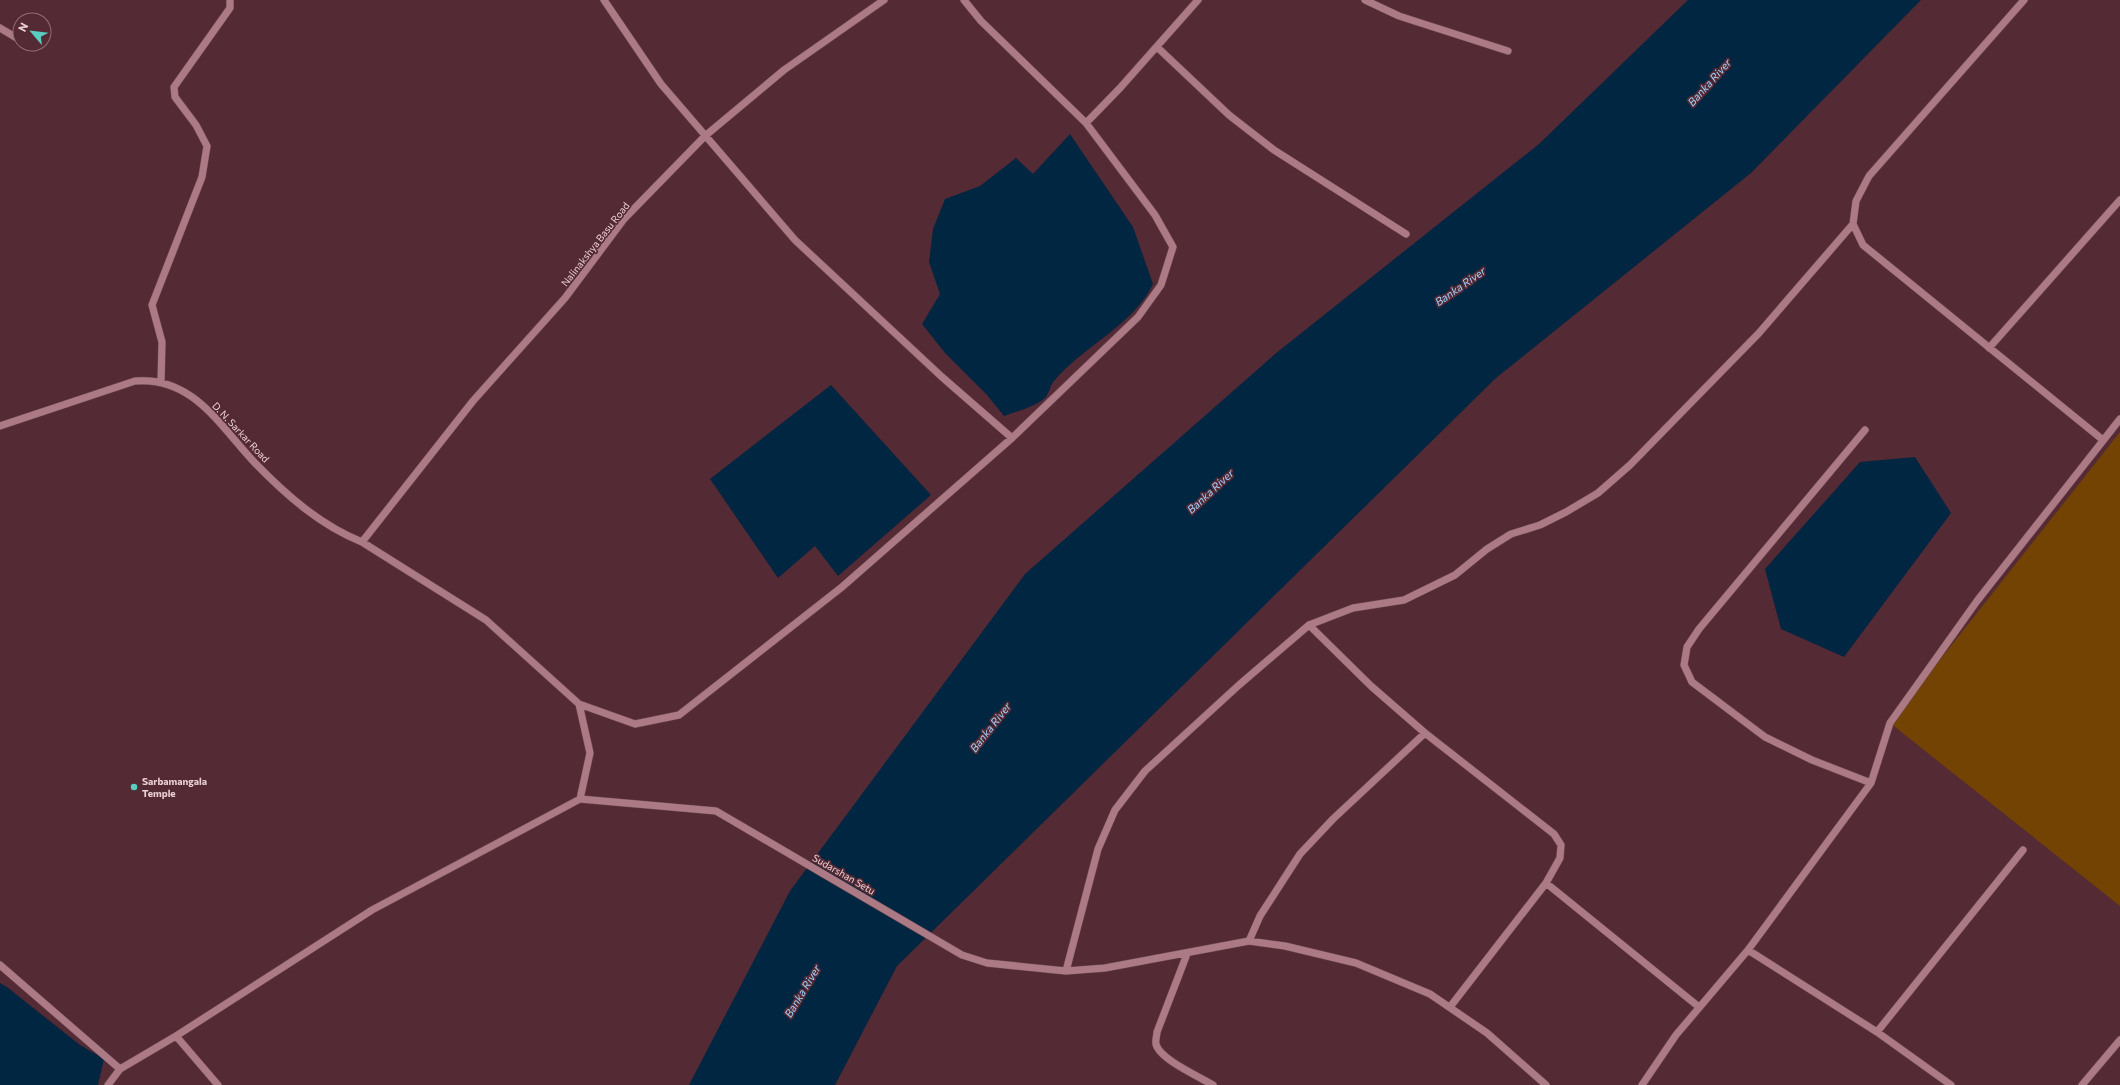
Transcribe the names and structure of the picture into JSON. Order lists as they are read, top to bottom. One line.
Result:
{"streets":{"street":["Nalinakshya Basu Road","D. N. Sarkar Road","Sudarshan Setu"]},"crossings":[["Nalinakshya Basu Road","D. N. Sarkar Road"]],"water":["Banka River"],"places":["Sarbamangala Temple"],"north":"top left"}
